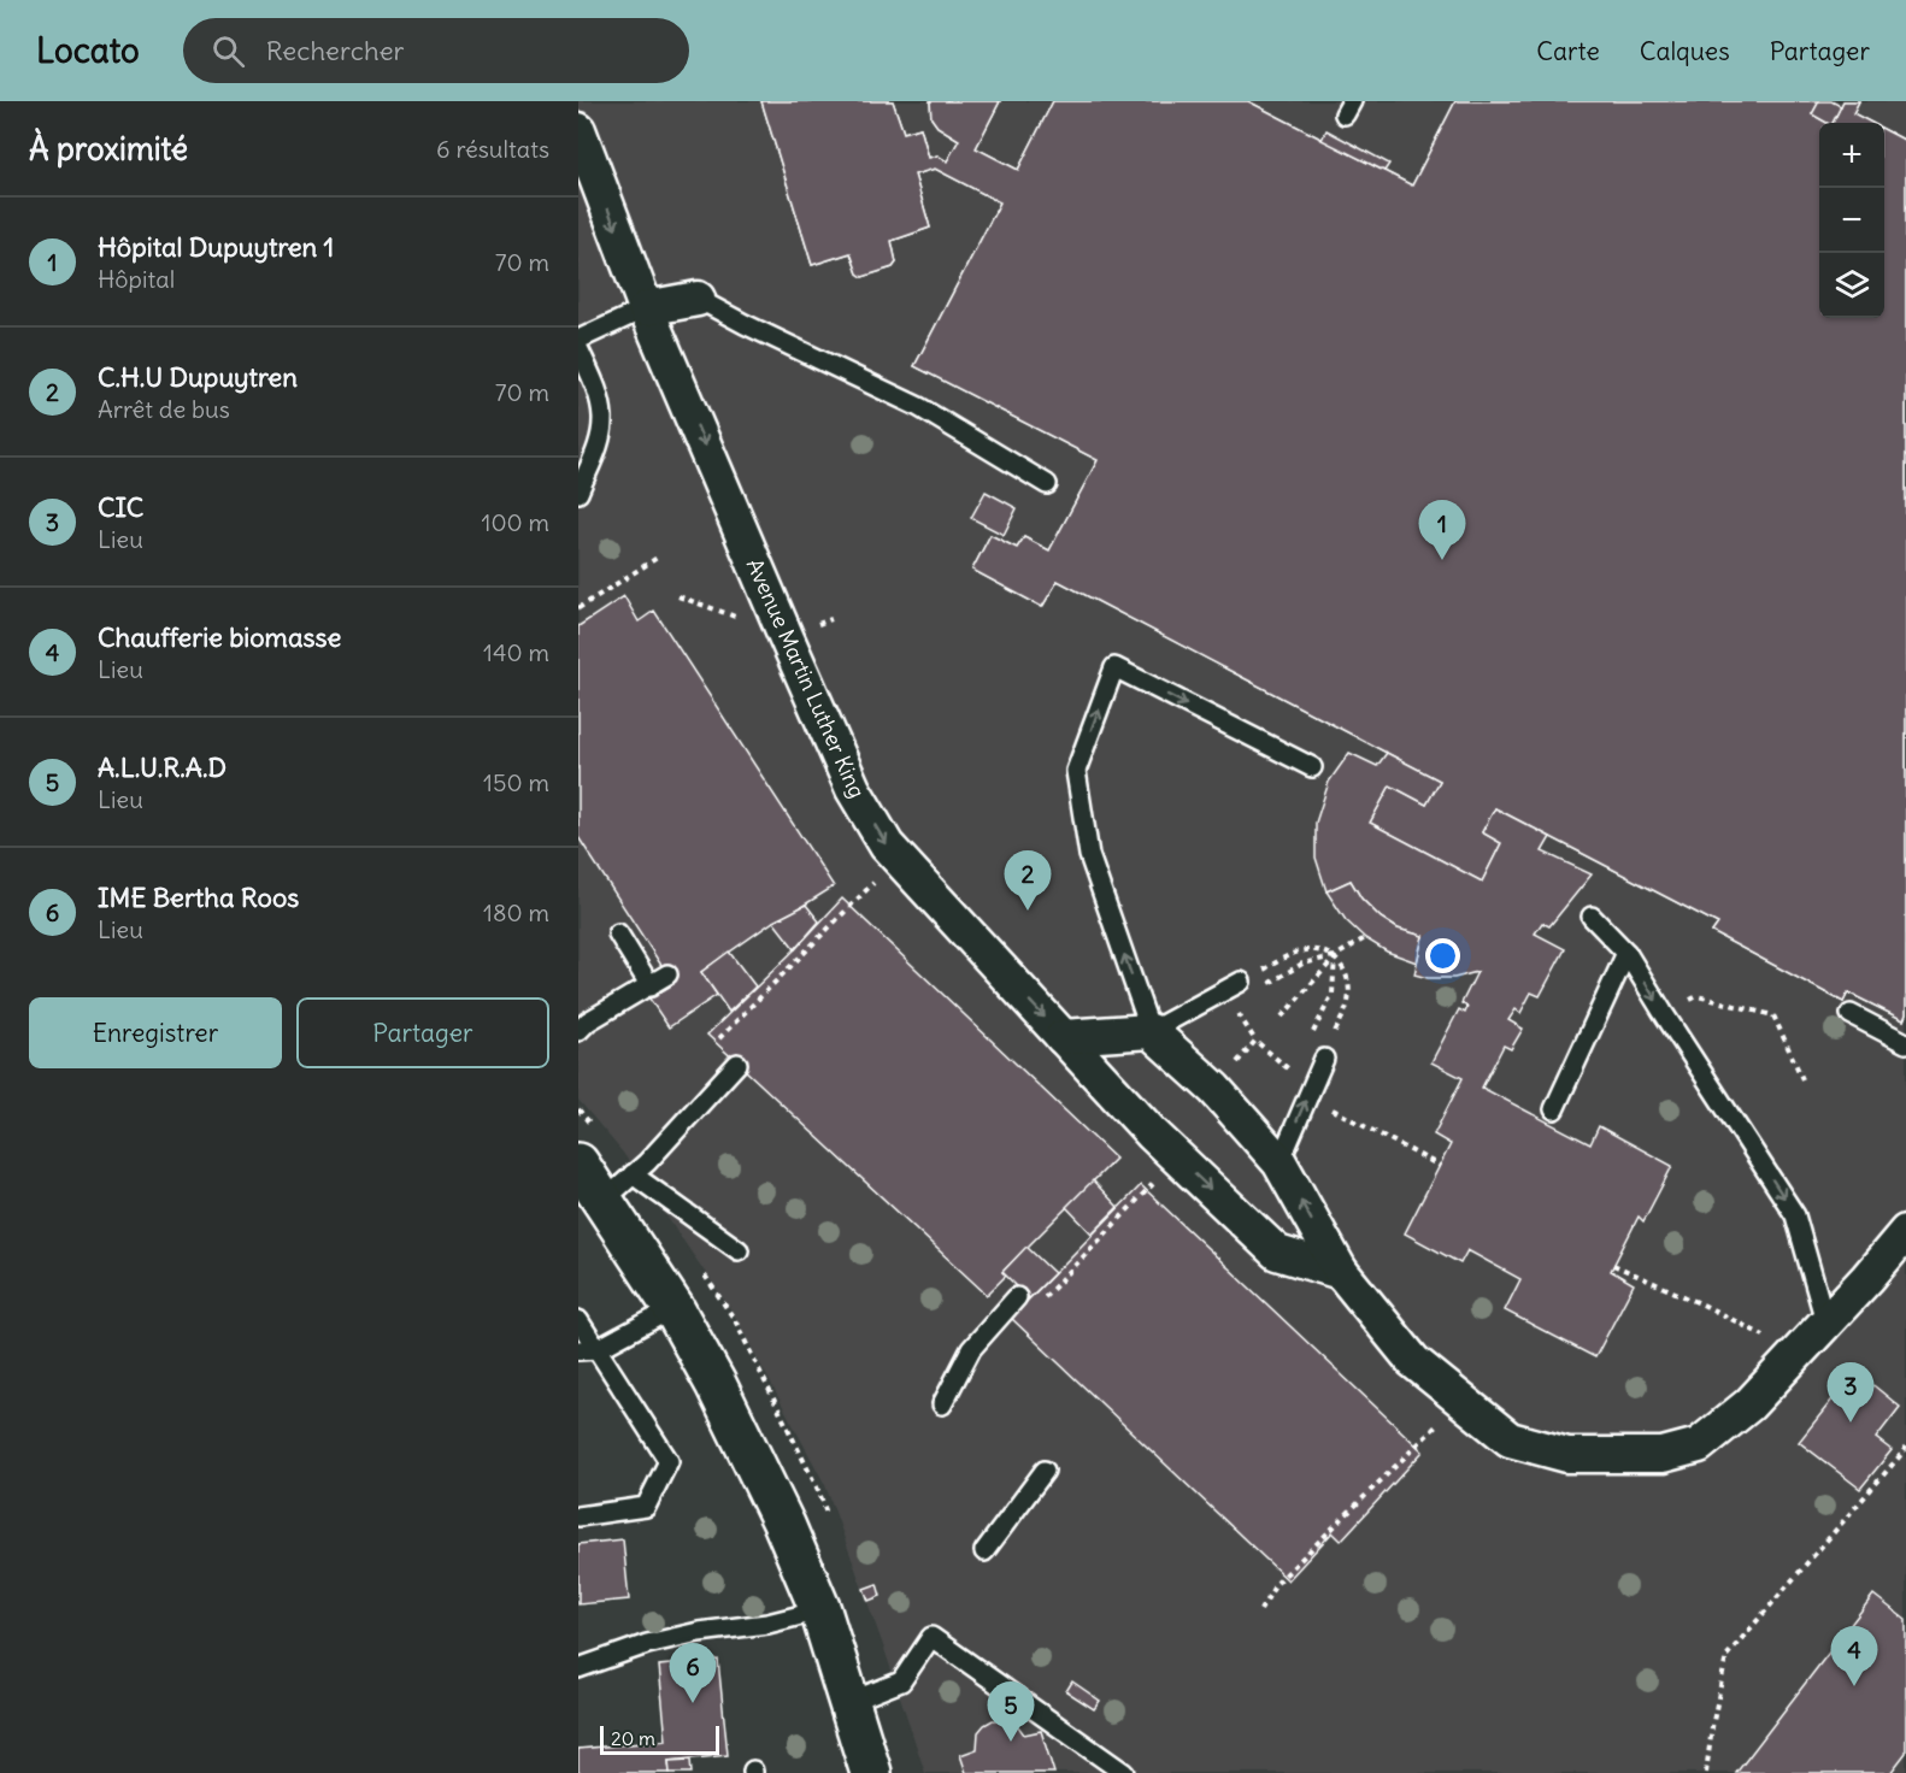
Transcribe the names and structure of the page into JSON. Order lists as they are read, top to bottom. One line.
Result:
{"streets":{"street":["Avenue Martin Luther King"]},"one_way":["Avenue Martin Luther King"],"scale_bar":"20 m","page":{"header":"Locato","search":"Rechercher","nav":["Carte","Calques","Partager"],"heading":["À proximité","6 résultats"],"map_buttons":["+","−"],"list":[{"mark":"1","name":"Hôpital Dupuytren 1","note":"Hôpital","value":"70 m"},{"mark":"2","name":"C.H.U Dupuytren","note":"Arrêt de bus","value":"70 m"},{"mark":"3","name":"CIC","note":"Lieu","value":"100 m"},{"mark":"4","name":"Chaufferie biomasse","note":"Lieu","value":"140 m"},{"mark":"5","name":"A.L.U.R.A.D","note":"Lieu","value":"150 m"},{"mark":"6","name":"IME Bertha Roos","note":"Lieu","value":"180 m"}],"pins":["1","2","3","4","6","5"],"buttons":["Enregistrer","Partager"],"scale":"20 m"}}
